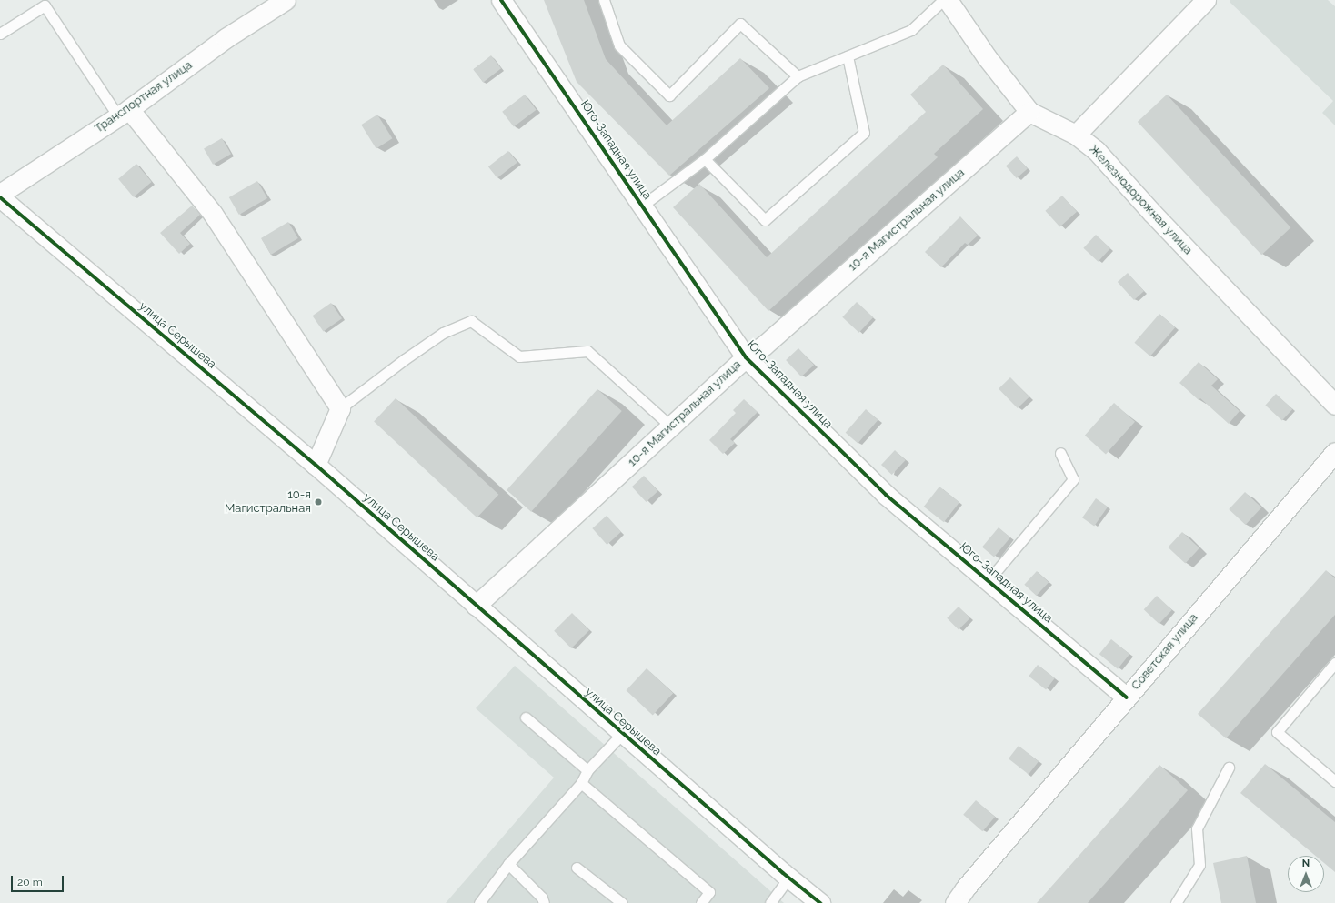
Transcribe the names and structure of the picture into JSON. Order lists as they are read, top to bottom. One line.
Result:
{"streets":{"street":["Транспортная улица","Юго-Западная улица","Железнодорожная улица","10-я Магистральная улица","улица Серышева","Советская улица"]},"crossings":[["Юго-Западная улица","10-я Магистральная улица"],["Юго-Западная улица","Советская улица"],["Железнодорожная улица","10-я Магистральная улица"],["10-я Магистральная улица","улица Серышева"]],"places":["10-я Магистральная"],"scale_bar":"20 m","north":"top"}
